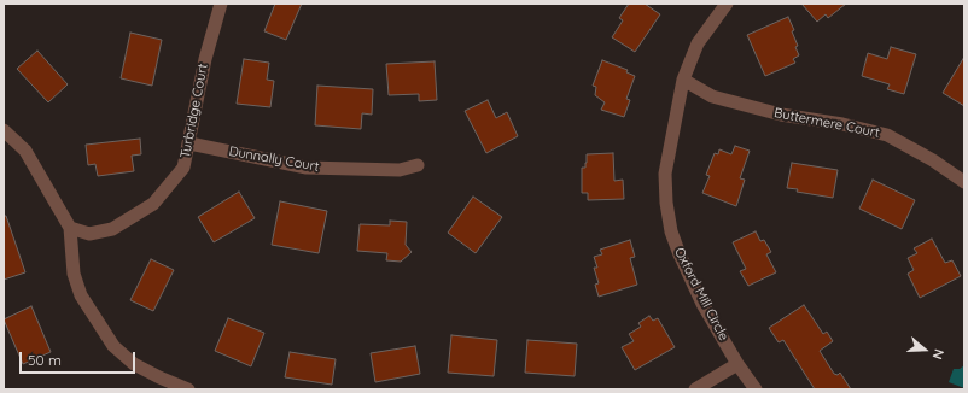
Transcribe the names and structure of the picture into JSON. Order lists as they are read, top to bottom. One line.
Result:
{"streets":{"street":["Turbridge Court","Buttermere Court","Dunnally Court","Oxford Mill Circle"]},"crossings":[["Turbridge Court","Dunnally Court"],["Buttermere Court","Oxford Mill Circle"]],"scale_bar":"50 m","north":"right"}
